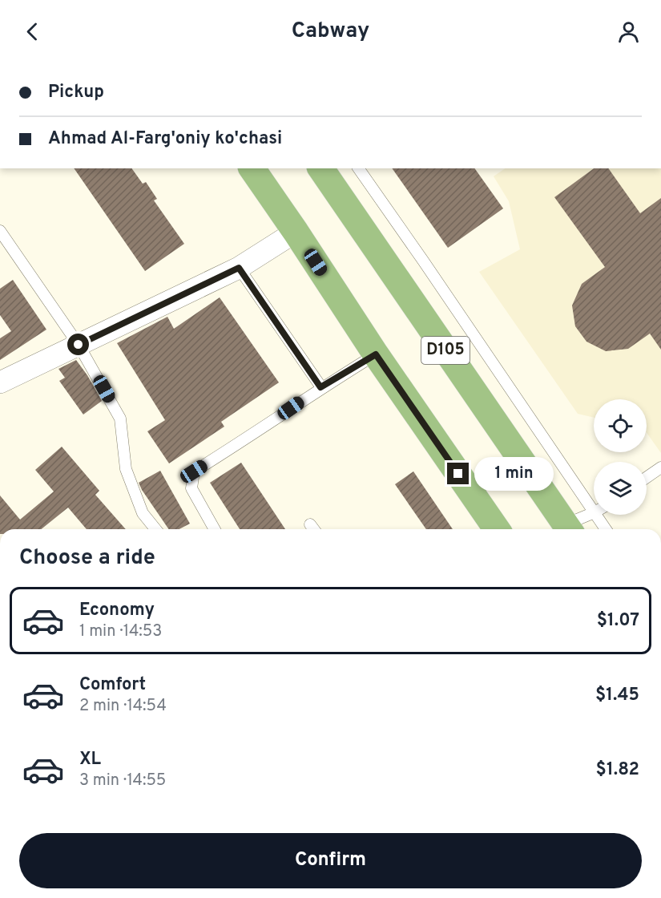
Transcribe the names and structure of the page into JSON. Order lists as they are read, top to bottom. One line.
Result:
{"streets":{"highway":["D105"]},"page":{"header":"Cabway","banner":["Pickup","Ahmad Al-Farg'oniy ko'chasi"],"bubble":"1 min","heading":"Choose a ride","list":[{"name":"Economy","note":"1 min · 14:53","value":"$1.07"},{"name":"Comfort","note":"2 min · 14:54","value":"$1.45"},{"name":"XL","note":"3 min · 14:55","value":"$1.82"}],"buttons":"Confirm"}}
